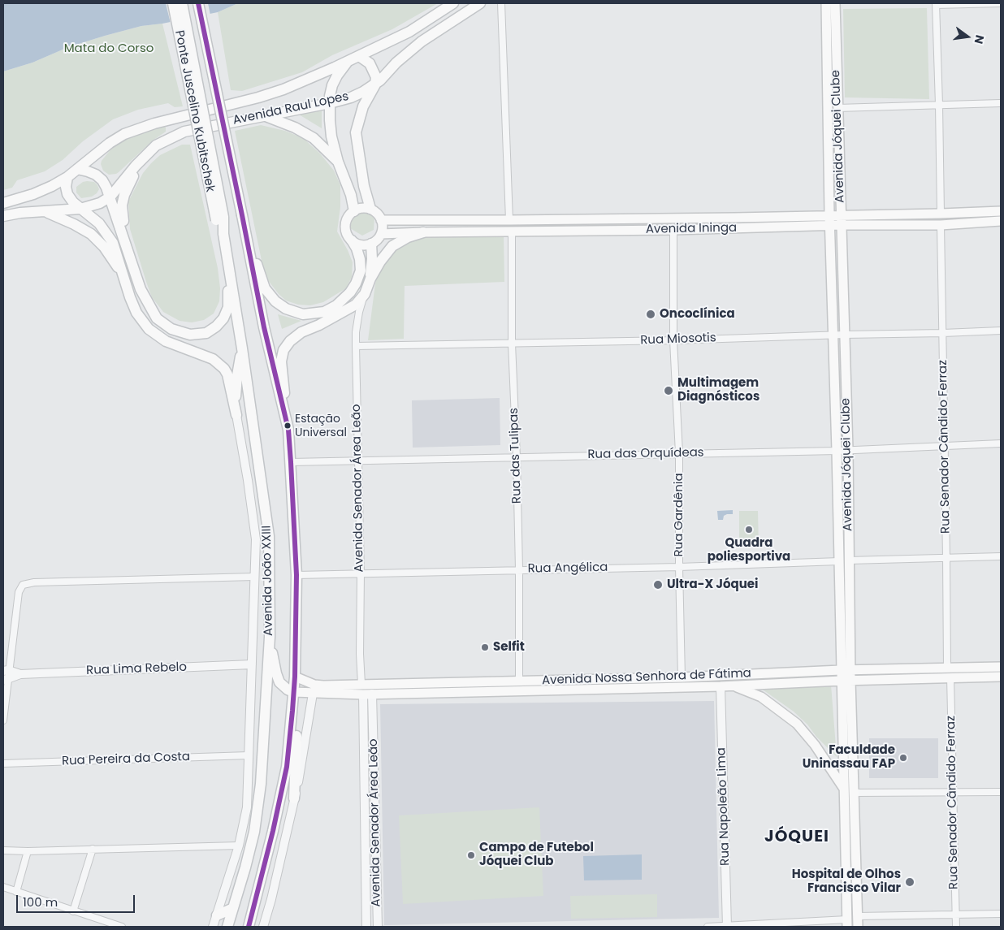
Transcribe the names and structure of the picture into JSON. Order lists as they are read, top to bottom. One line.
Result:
{"streets":{"main road":["Avenida Raul Lopes","Ponte Juscelino Kubitschek","Avenida Jóquei Clube","Avenida Ininga","Avenida João XXIII","Avenida Nossa Senhora de Fátima"],"street":["Rua Miosotis","Rua Senador Cândido Ferraz","Rua das Orquídeas","Rua das Tulipas","Avenida Senador Área Leão","Rua Gardênia","Rua Angélica","Rua Lima Rebelo","Rua Pereira da Costa","Rua Napoleão Lima"]},"crossings":[["Ponte Juscelino Kubitschek","Avenida João XXIII"],["Avenida Jóquei Clube","Avenida Ininga"],["Avenida Jóquei Clube","Rua Miosotis"],["Avenida Jóquei Clube","Rua das Orquídeas"],["Avenida Jóquei Clube","Rua Angélica"],["Avenida Jóquei Clube","Avenida Nossa Senhora de Fátima"],["Avenida Ininga","Rua Senador Cândido Ferraz"],["Avenida Ininga","Rua das Tulipas"],["Avenida Ininga","Rua Gardênia"],["Rua Miosotis","Rua Senador Cândido Ferraz"],["Rua Miosotis","Rua das Tulipas"],["Rua Miosotis","Avenida Senador Área Leão"],["Rua Miosotis","Rua Gardênia"],["Rua Senador Cândido Ferraz","Rua das Orquídeas"],["Rua Senador Cândido Ferraz","Avenida Nossa Senhora de Fátima"],["Rua das Orquídeas","Rua das Tulipas"],["Rua das Orquídeas","Avenida Senador Área Leão"],["Rua das Orquídeas","Rua Gardênia"],["Rua das Tulipas","Rua Angélica"],["Rua das Tulipas","Avenida Nossa Senhora de Fátima"],["Avenida Senador Área Leão","Rua Angélica"],["Avenida Senador Área Leão","Avenida Nossa Senhora de Fátima"],["Rua Gardênia","Rua Angélica"],["Rua Gardênia","Avenida Nossa Senhora de Fátima"],["Avenida João XXIII","Rua Lima Rebelo"],["Avenida João XXIII","Rua Pereira da Costa"],["Avenida Nossa Senhora de Fátima","Rua Napoleão Lima"]],"districts":["JÓQUEI"],"parks":["Mata do Corso"],"places":["Oncoclínica","Multimagem Diagnósticos","Estação Universal","Quadra poliesportiva","Ultra-X Jóquei","Selfit","Faculdade Uninassau FAP","Campo de Futebol Jóquei Club","Hospital de Olhos Francisco Vilar"],"scale_bar":"100 m","north":"right"}
